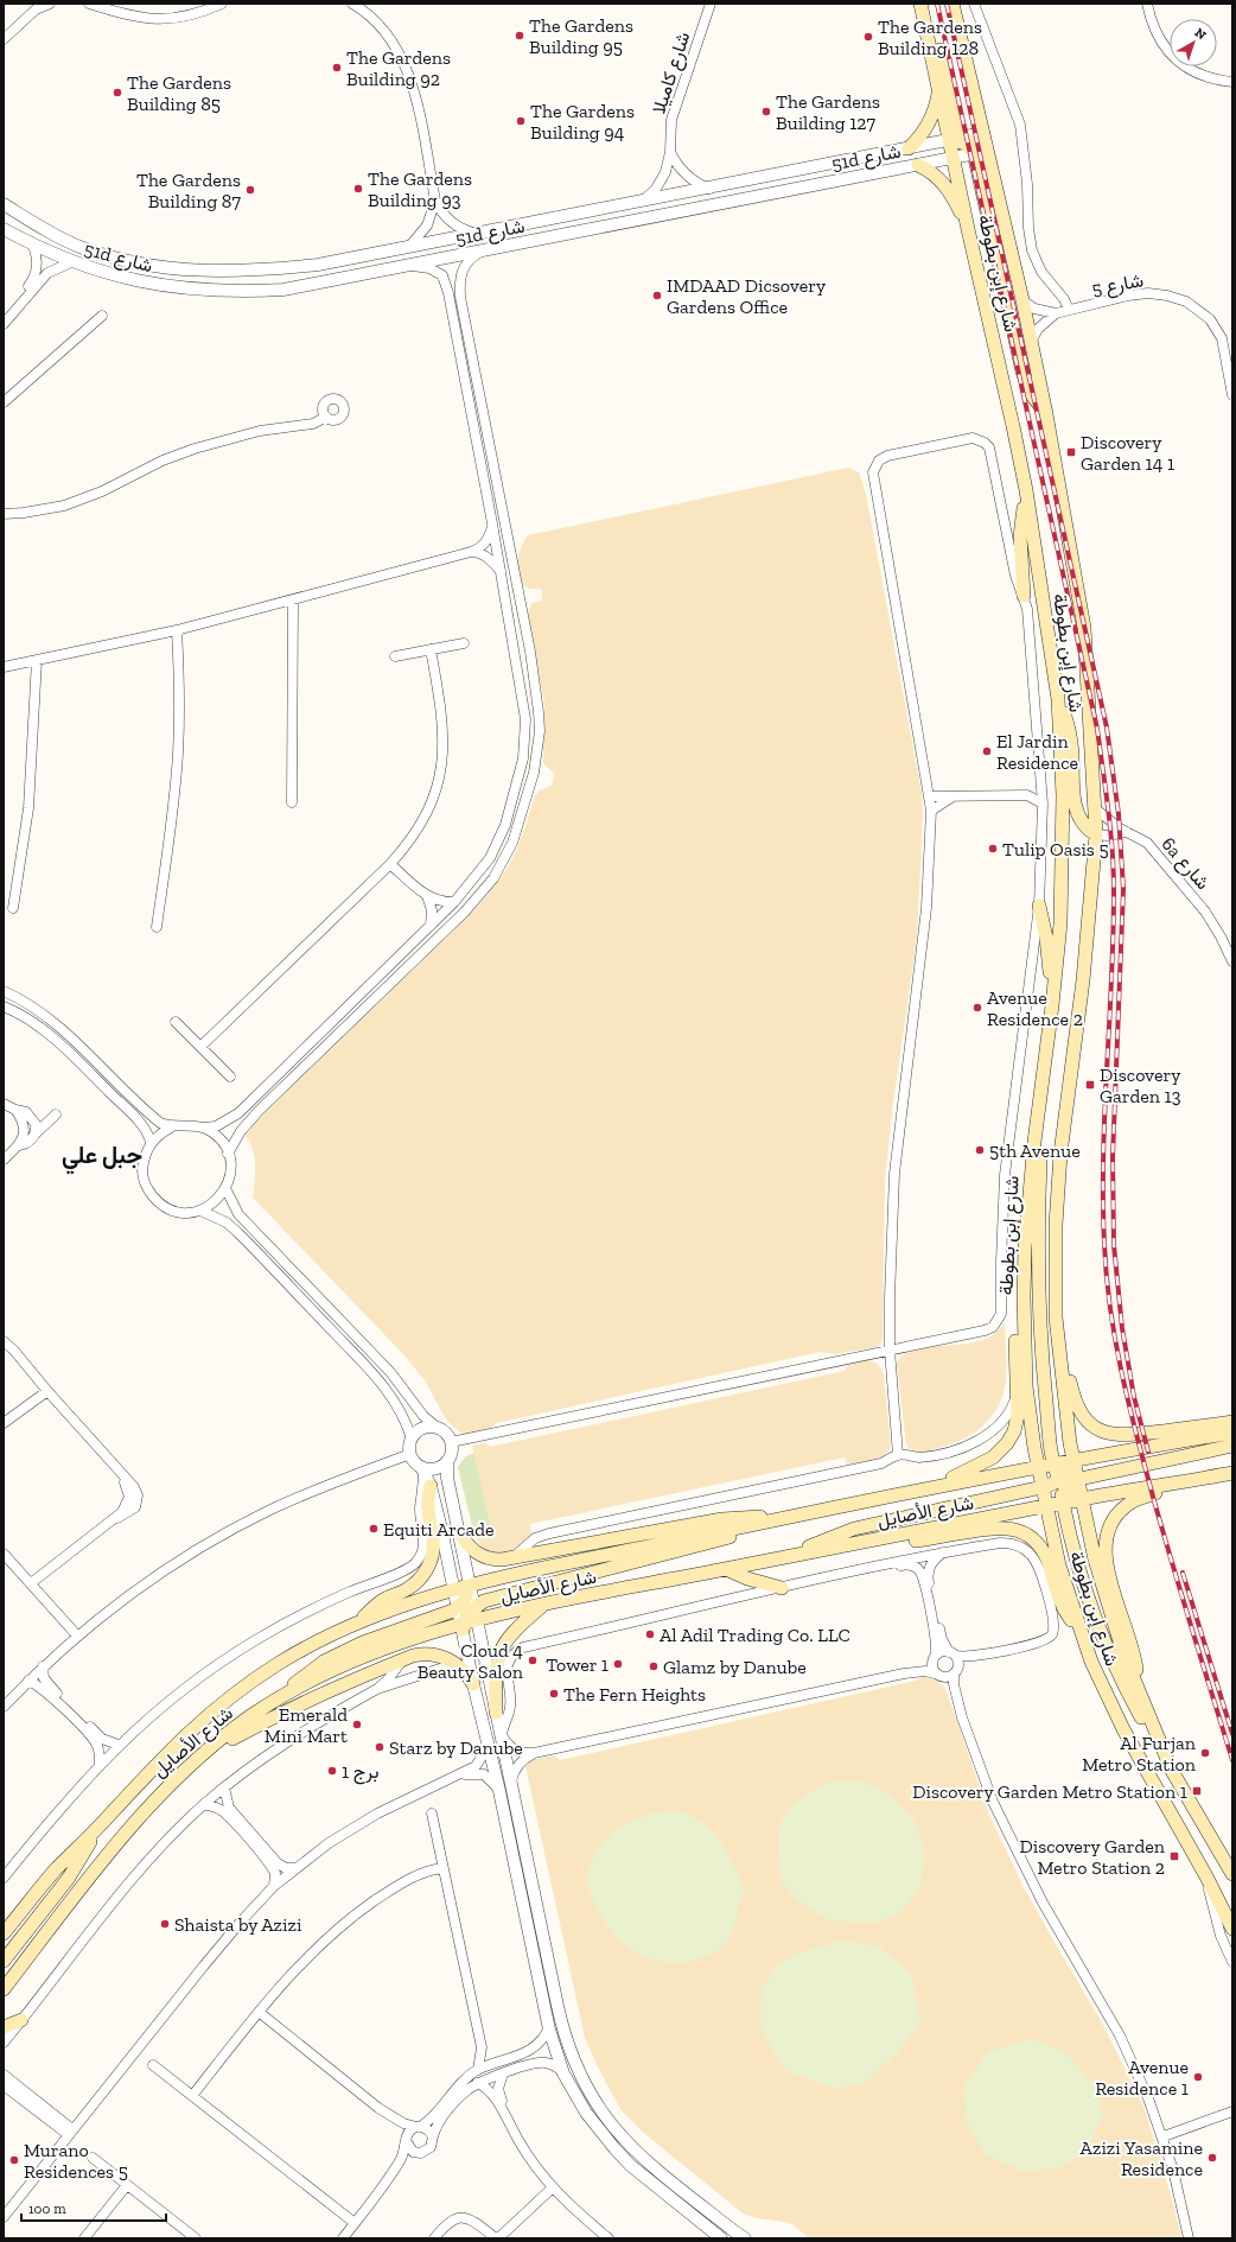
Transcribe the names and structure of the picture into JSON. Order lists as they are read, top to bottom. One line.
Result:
{"streets":{"main road":["شارع إبن بطوطة","شارع الأصايل"],"street":["شارع كاميلا","51d شارع","شارع 5","6a شارع"]},"crossings":[["شارع كاميلا","51d شارع"],["51d شارع","شارع إبن بطوطة"],["شارع إبن بطوطة","شارع 5"],["شارع إبن بطوطة","6a شارع"],["شارع إبن بطوطة","شارع الأصايل"]],"districts":["جبل علي"],"places":{"other":["The Gardens Building 95","The Gardens Building 128","The Gardens Building 92","The Gardens Building 85","The Gardens Building 127","The Gardens Building 94","The Gardens Building 93","The Gardens Building 87","IMDAAD Dicsovery Gardens Office","El Jardin Residence","Tulip Oasis 5","Avenue Residence 2","5th Avenue","Equiti Arcade","Al Adil Trading Co. LLC","Cloud 4 Beauty Salon","Tower 1","Glamz by Danube","The Fern Heights","Emerald Mini Mart","Starz by Danube","Al Furjan Metro Station","برج 1","Shaista by Azizi","Avenue Residence 1","Azizi Yasamine Residence","Murano Residences 5"],"transit":["Discovery Garden 14 1","Discovery Garden 13","Discovery Garden Metro Station 1","Discovery Garden Metro Station 2"]},"scale_bar":"100 m","north":"top right"}
